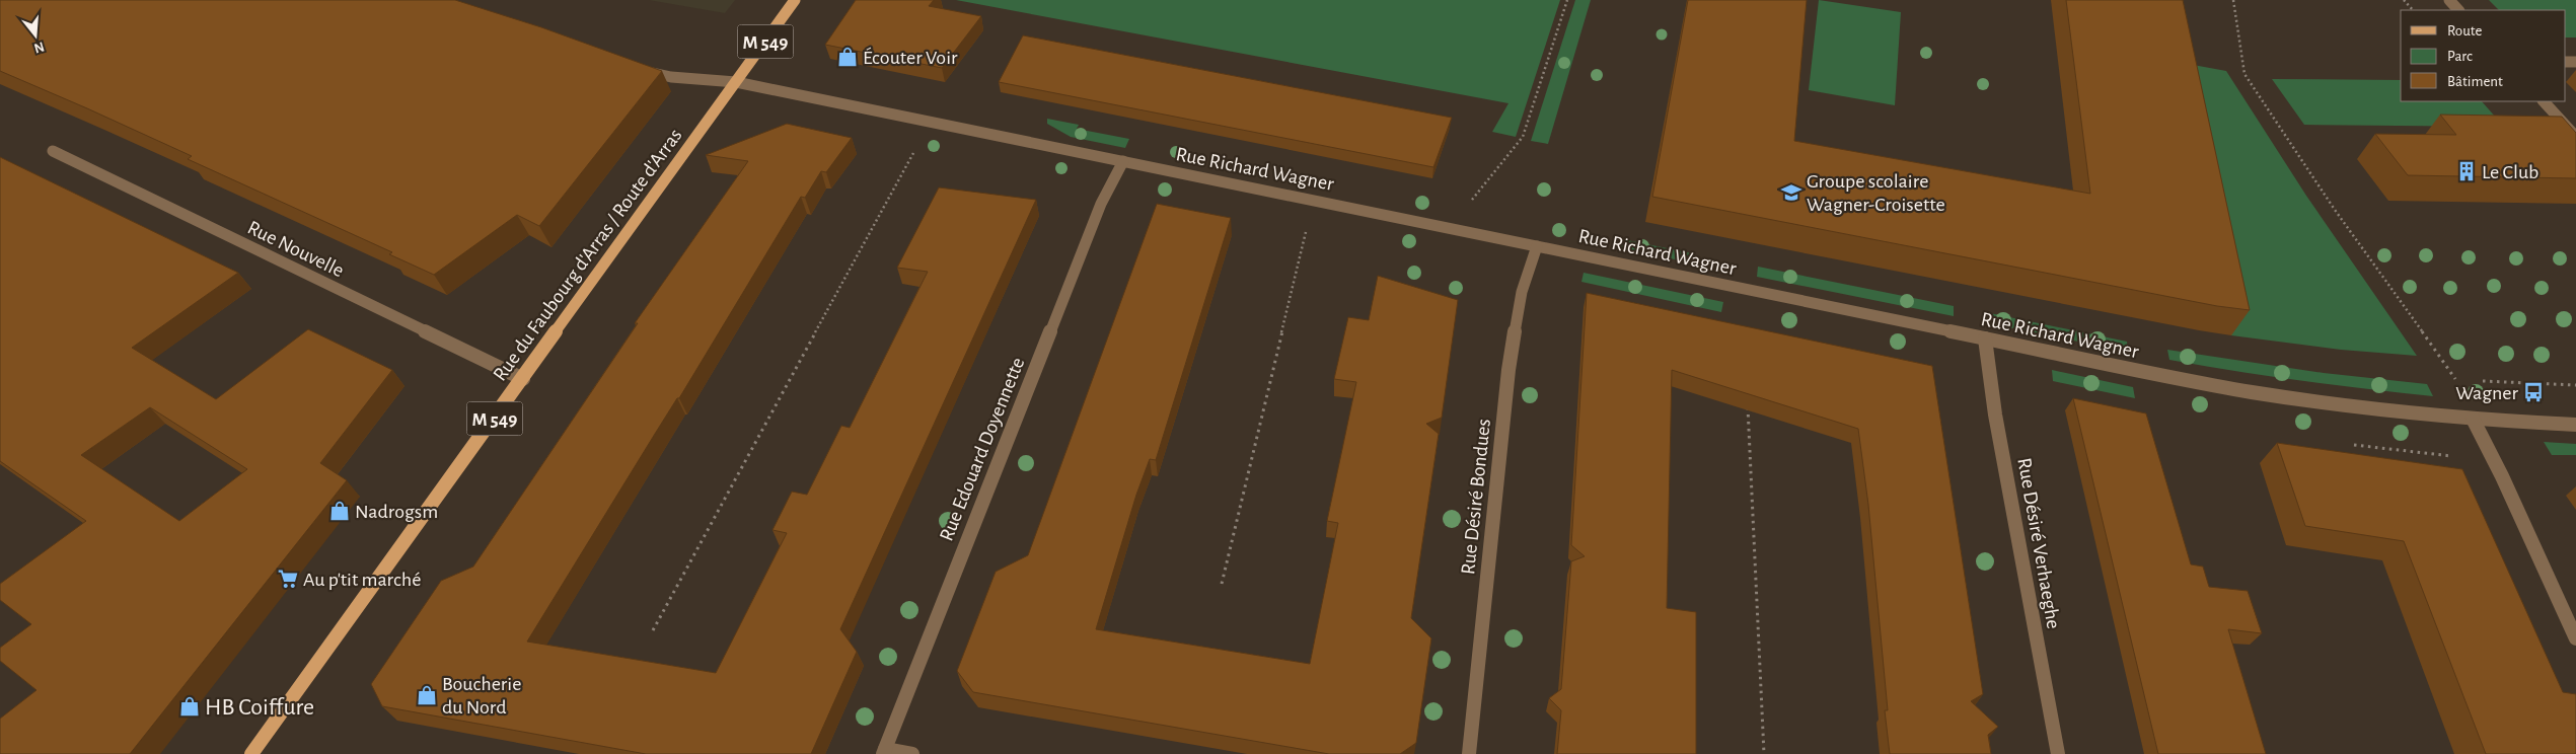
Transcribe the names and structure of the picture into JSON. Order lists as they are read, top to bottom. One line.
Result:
{"streets":{"main road":["M 549","Rue du Faubourg d'Arras / Route d'Arras"],"street":["Rue Richard Wagner","Rue Nouvelle","Rue Edouard Doyennette","Rue Désiré Bondues","Rue Désiré Verhaeghe"]},"crossings":[["Rue Richard Wagner","Rue du Faubourg d'Arras / Route d'Arras"],["Rue Richard Wagner","Rue Edouard Doyennette"],["Rue Richard Wagner","Rue Désiré Bondues"],["Rue Richard Wagner","Rue Désiré Verhaeghe"],["Rue Nouvelle","Rue du Faubourg d'Arras / Route d'Arras"]],"places":{"shop":["Écouter Voir","Nadrogsm","Boucherie du Nord","HB Coiffure"],"building":["Le Club"],"school or university":["Groupe scolaire Wagner-Croisette"],"bus stop":["Wagner"],"supermarket":["Au p'tit marché"]},"legend":["Route","Parc","Bâtiment"],"north":"bottom"}
